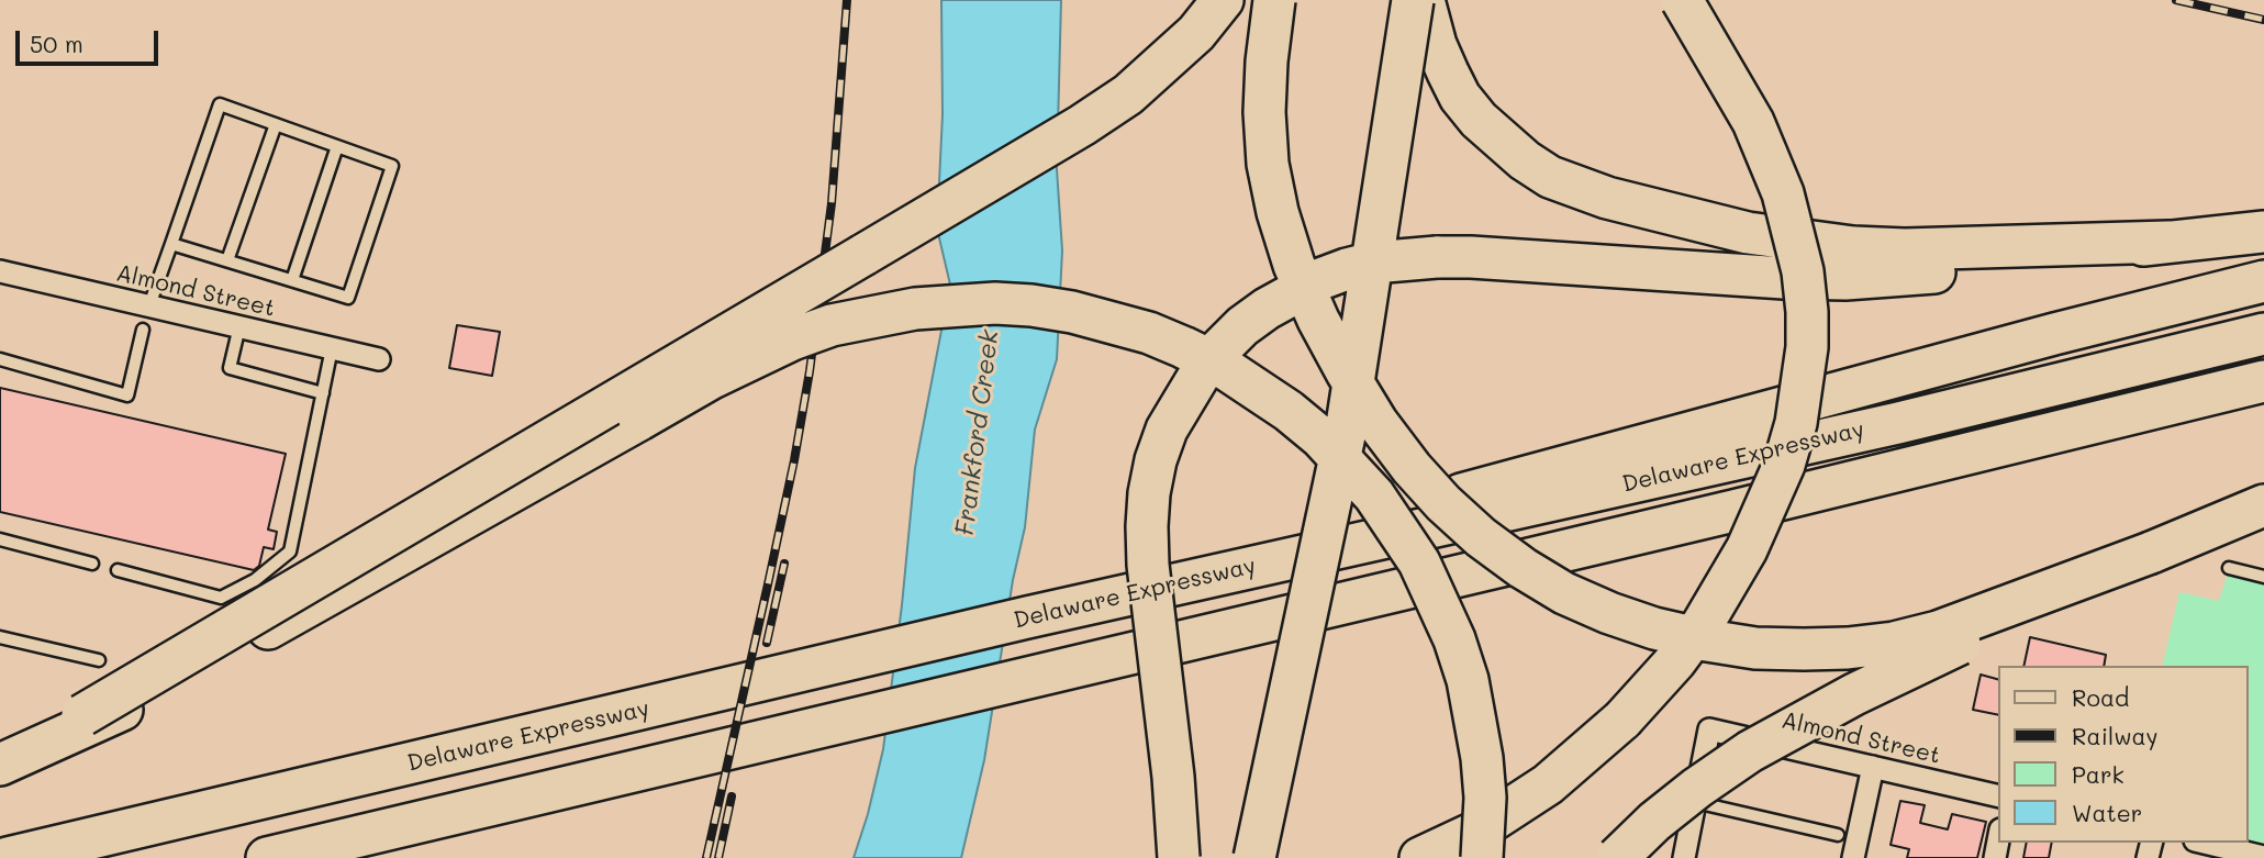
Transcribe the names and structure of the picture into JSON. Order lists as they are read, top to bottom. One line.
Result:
{"streets":{"highway":["Delaware Expressway"],"street":["Almond Street"]},"water":["Frankford Creek"],"legend":["Road","Railway","Park","Water"],"scale_bar":"50 m"}
